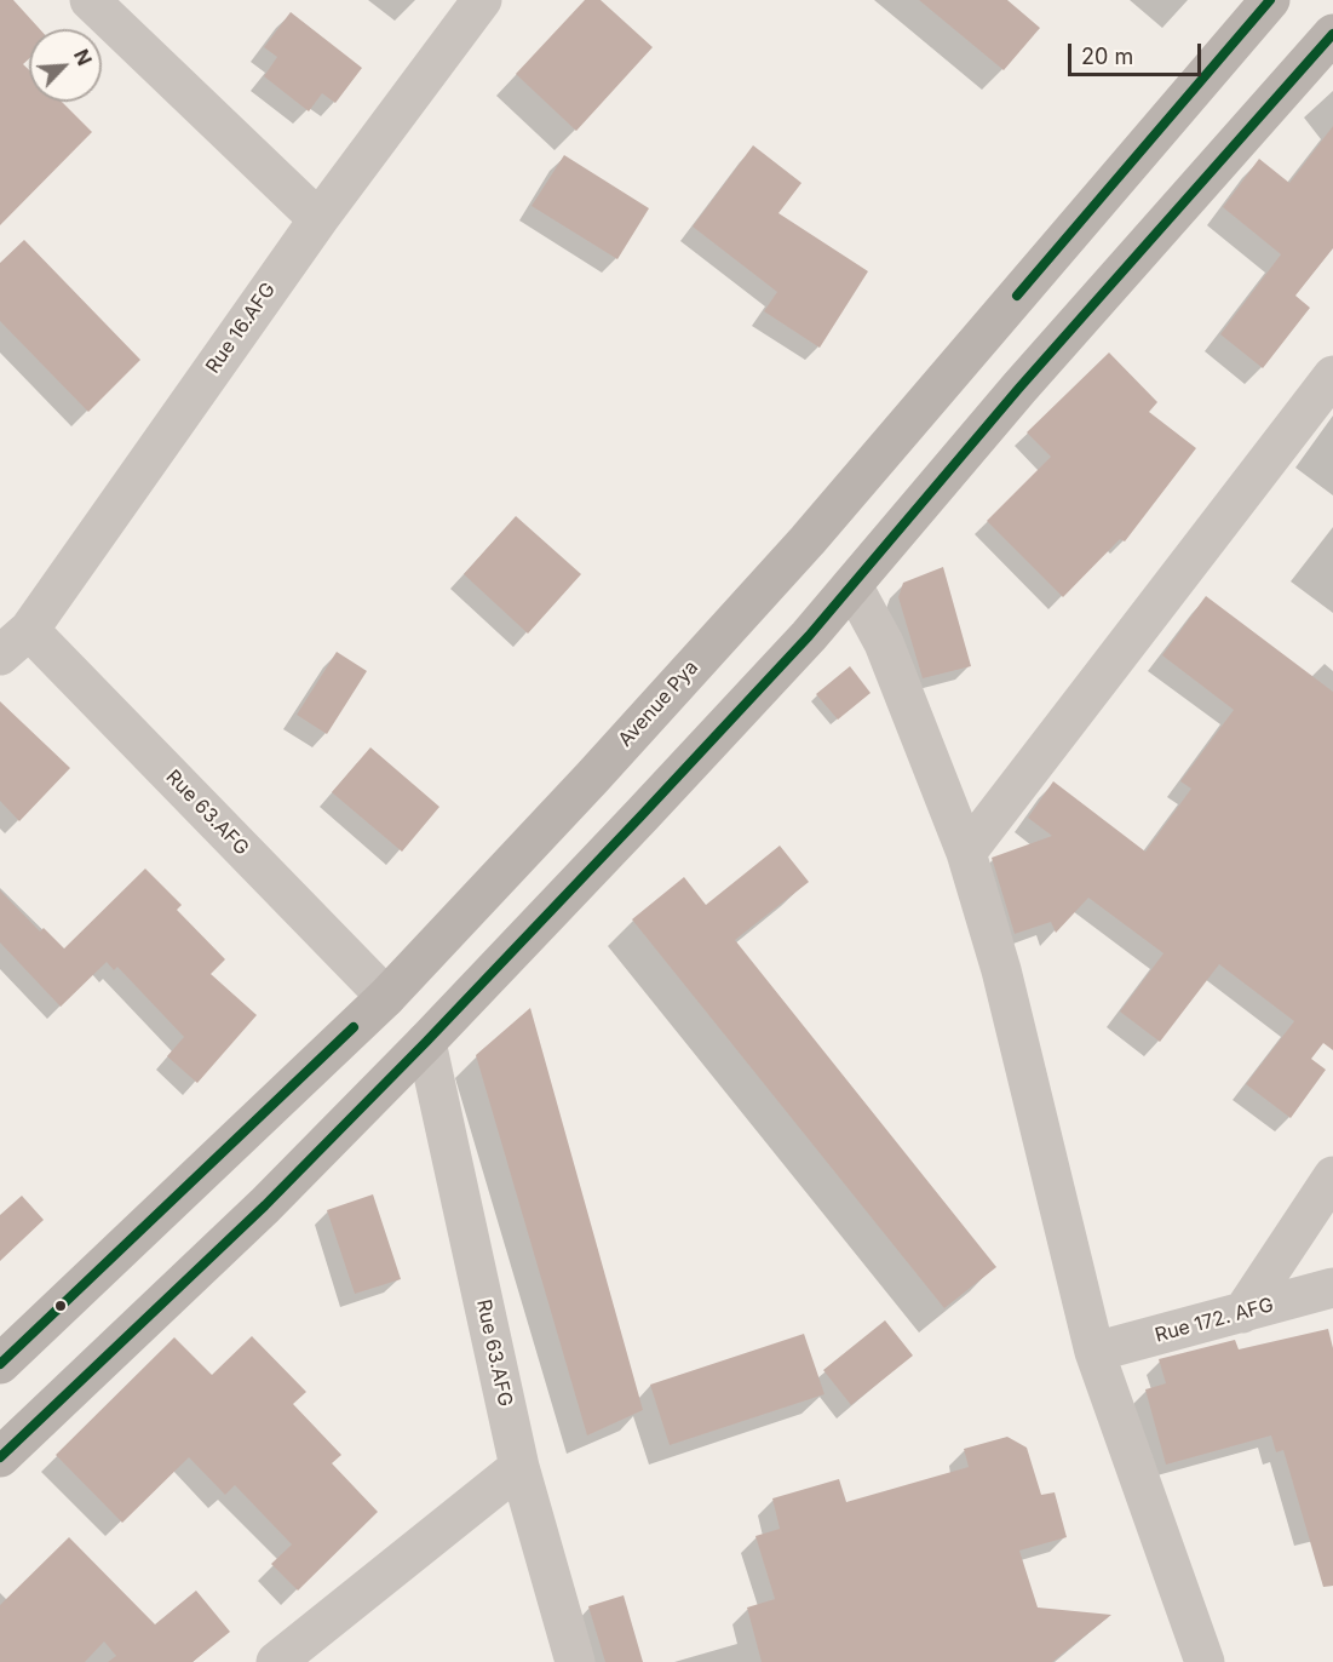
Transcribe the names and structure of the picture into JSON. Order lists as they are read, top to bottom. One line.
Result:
{"streets":{"main road":["Avenue Pya"],"street":["Rue 16.AFG","Rue 63.AFG","Rue 172. AFG"]},"crossings":[["Rue 16.AFG","Rue 63.AFG"],["Avenue Pya","Rue 63.AFG"]],"scale_bar":"20 m","north":"top right"}
